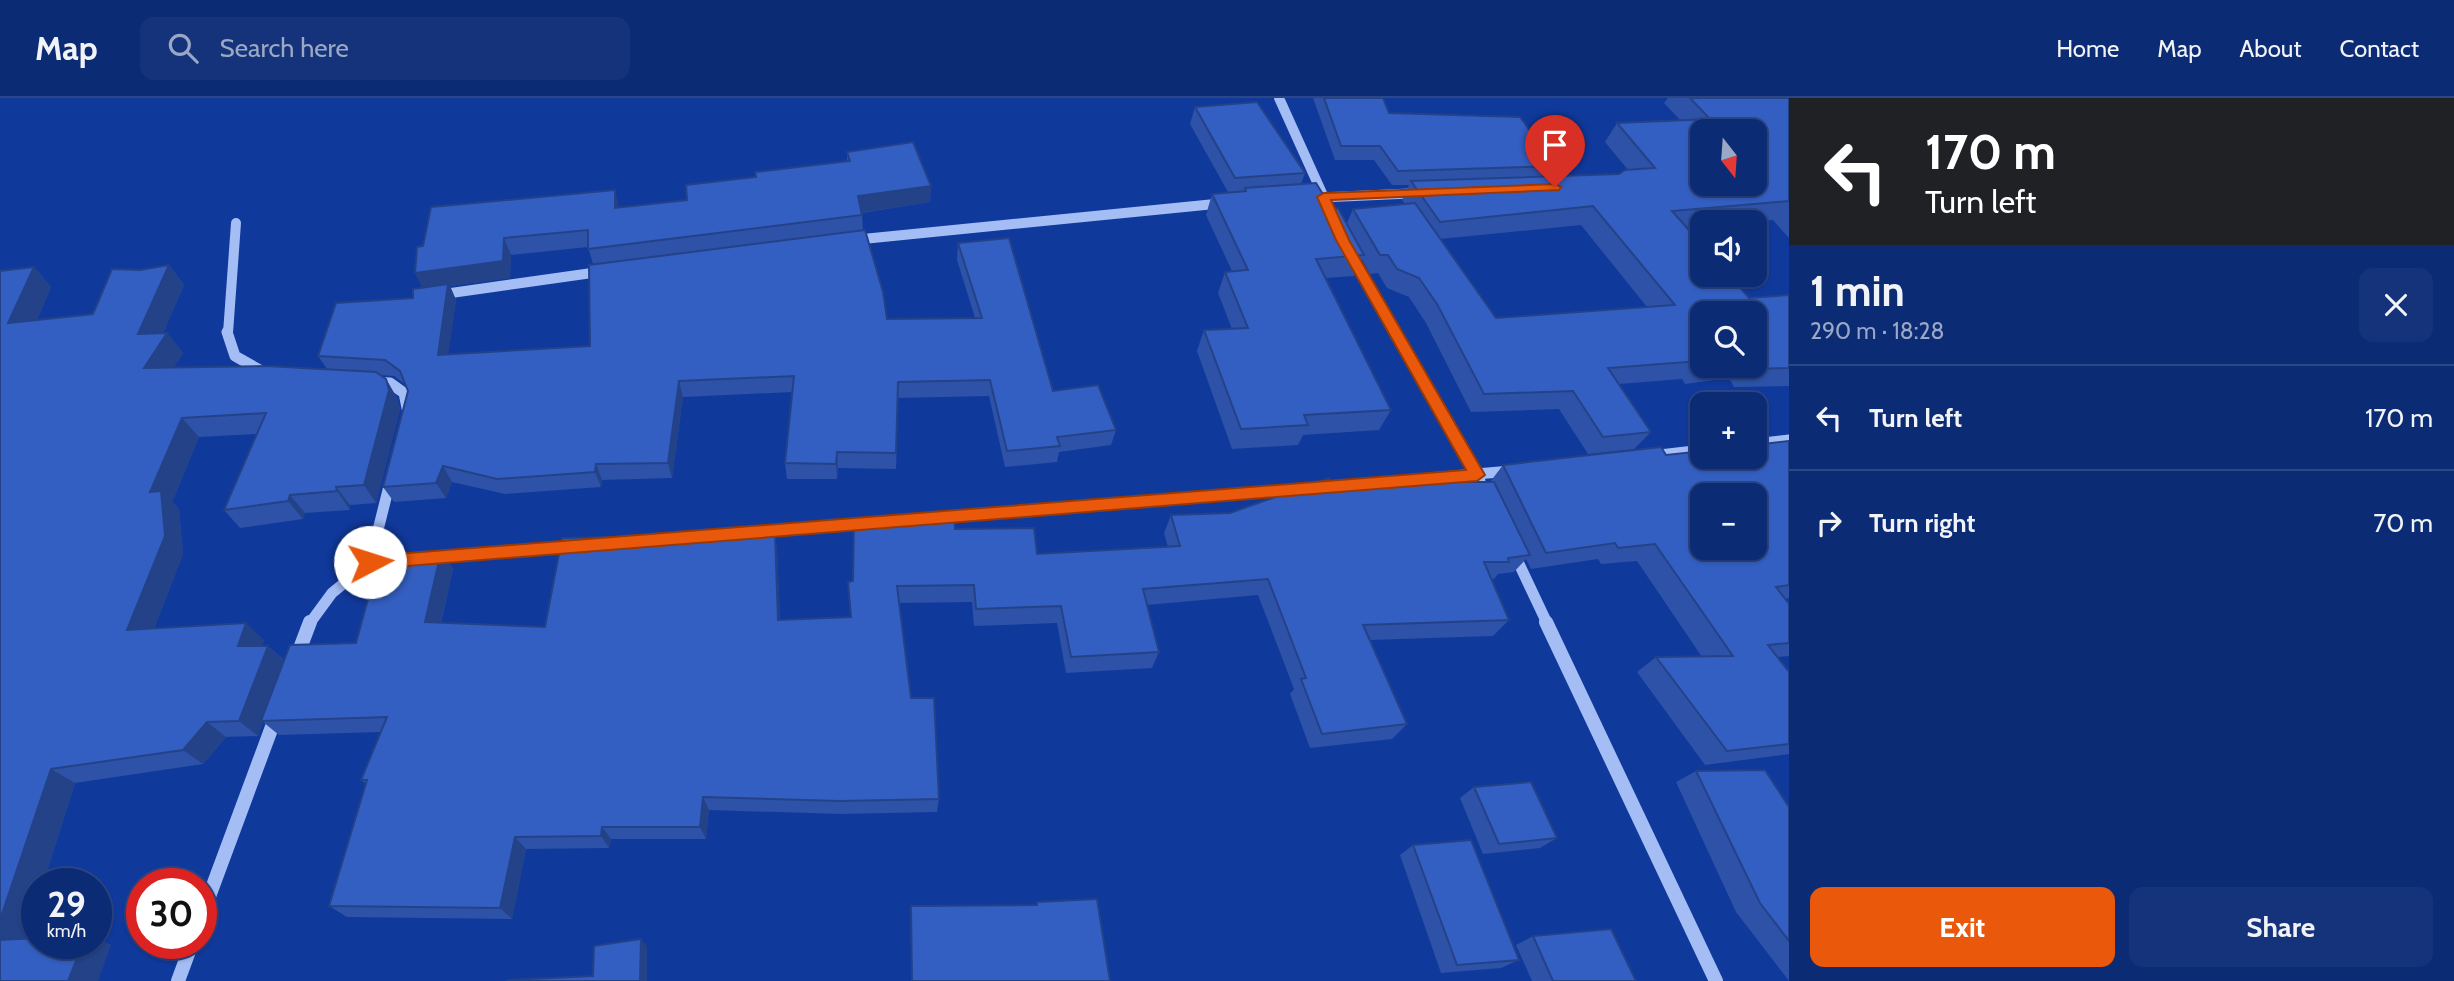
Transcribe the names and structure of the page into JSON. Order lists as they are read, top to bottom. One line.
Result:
{"north":"bottom","page":{"header":"Map","search":"Search here","nav":["Home","Map","About","Contact"],"turn":["170 m","Turn left"],"map_buttons":["+","−"],"heading":["1 min","290 m · 18:28"],"list":[{"name":"Turn left","value":"170 m"},{"name":"Turn right","value":"70 m"}],"speed":"29 km/h","limit":"30","buttons":["Exit","Share"]}}
